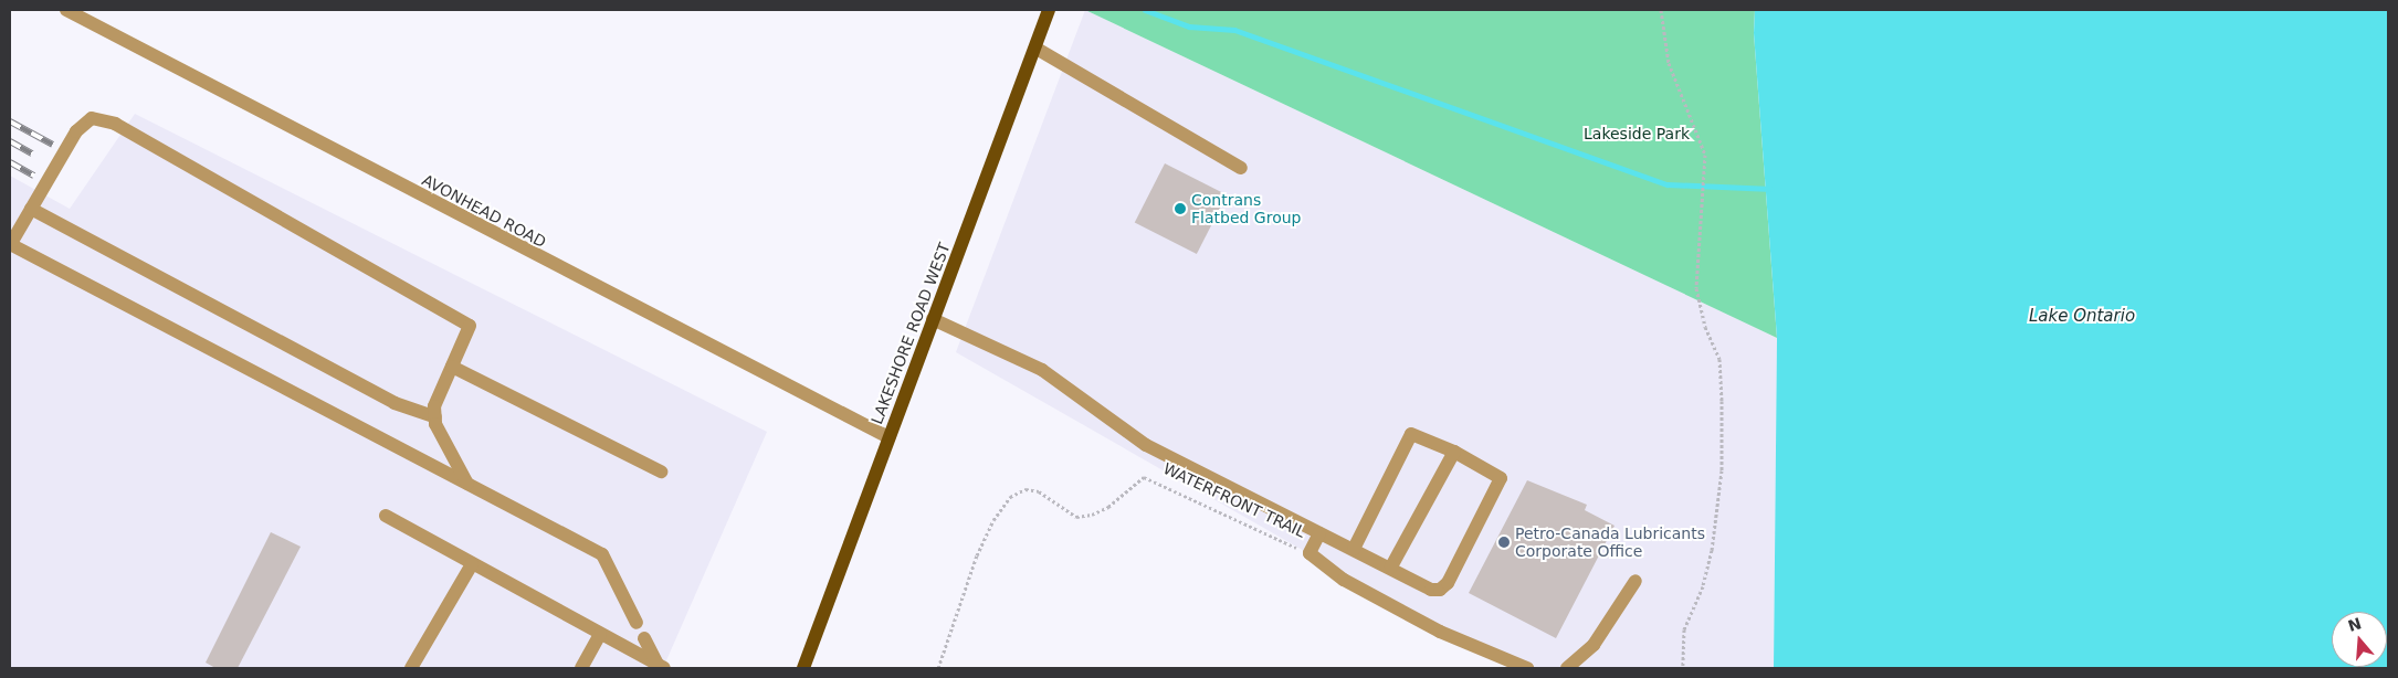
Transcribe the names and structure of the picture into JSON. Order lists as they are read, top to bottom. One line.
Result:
{"streets":{"main road":["LAKESHORE ROAD WEST"],"street":["AVONHEAD ROAD","WATERFRONT TRAIL"]},"crossings":[["AVONHEAD ROAD","LAKESHORE ROAD WEST"]],"water":["Lake Ontario"],"parks":["Lakeside Park"],"places":["Contrans Flatbed Group","Petro-Canada Lubricants Corporate Office"],"north":"top"}
